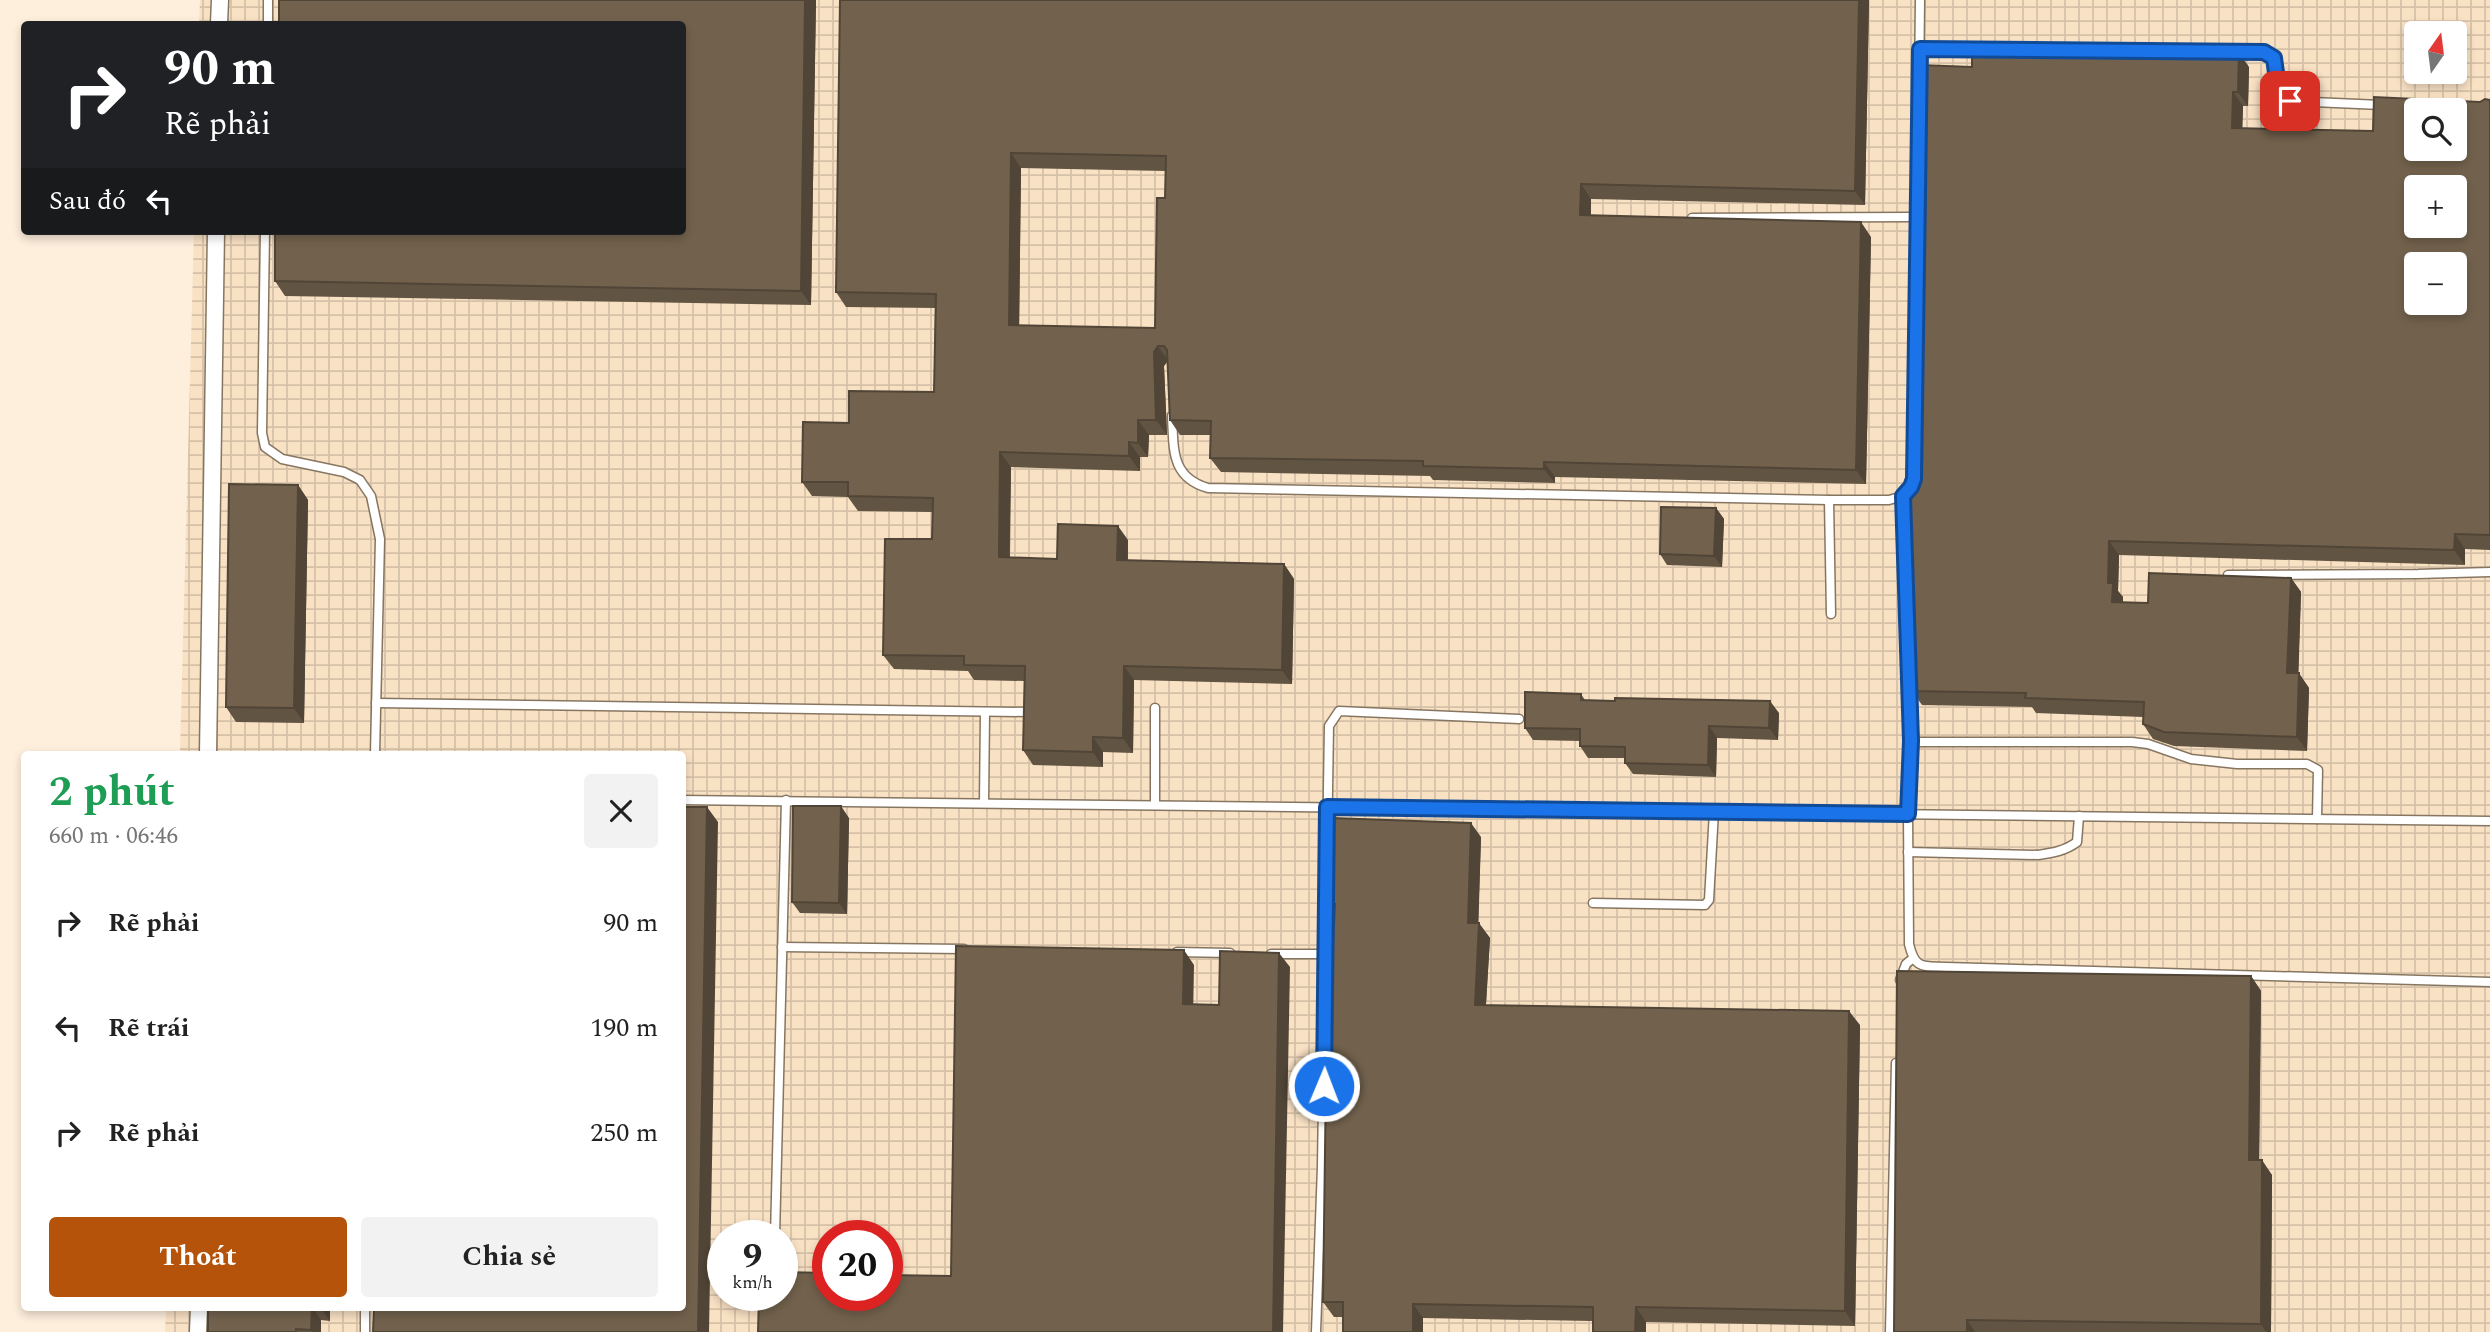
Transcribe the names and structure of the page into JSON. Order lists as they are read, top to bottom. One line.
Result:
{"north":"top","page":{"map_buttons":["+","−"],"turn":["90 m","Rẽ phải"],"then":"Sau đó","heading":["2 phút","660 m · 06:46"],"list":[{"name":"Rẽ phải","value":"90 m"},{"name":"Rẽ trái","value":"190 m"},{"name":"Rẽ phải","value":"250 m"}],"buttons":["Thoát","Chia sẻ"],"speed":"9 km/h","limit":"20"}}
